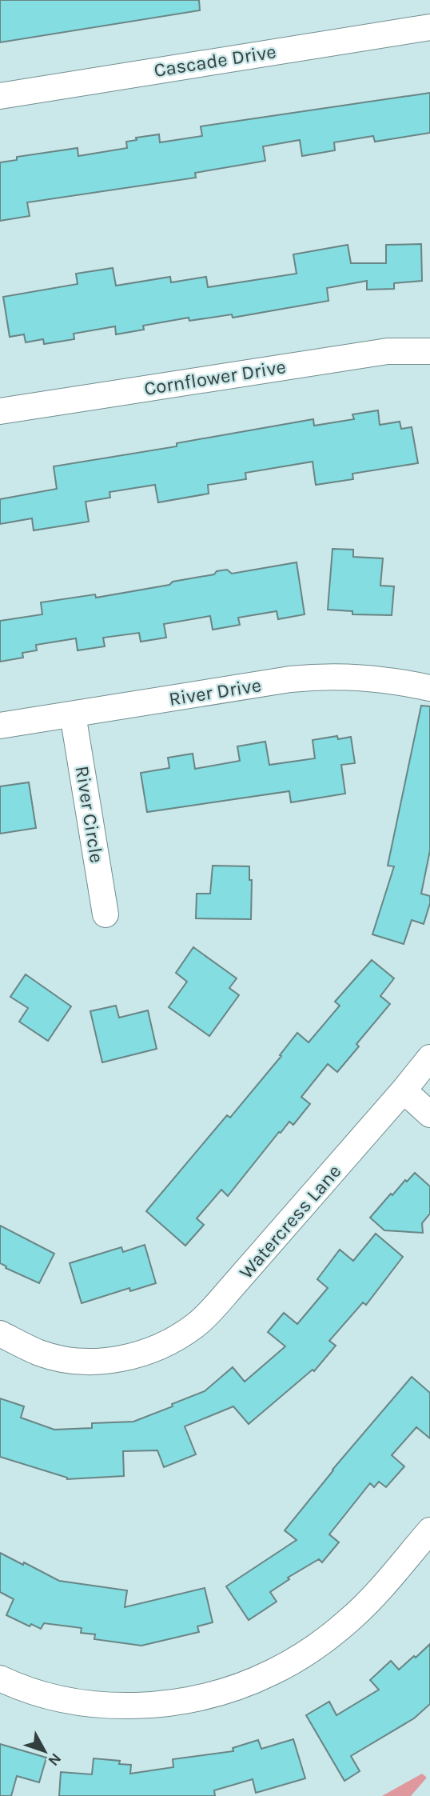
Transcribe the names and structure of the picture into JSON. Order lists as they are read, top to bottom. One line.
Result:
{"streets":{"street":["Cascade Drive","Cornflower Drive","River Drive","River Circle","Watercress Lane"]},"crossings":[["River Drive","River Circle"]],"north":"bottom right"}
